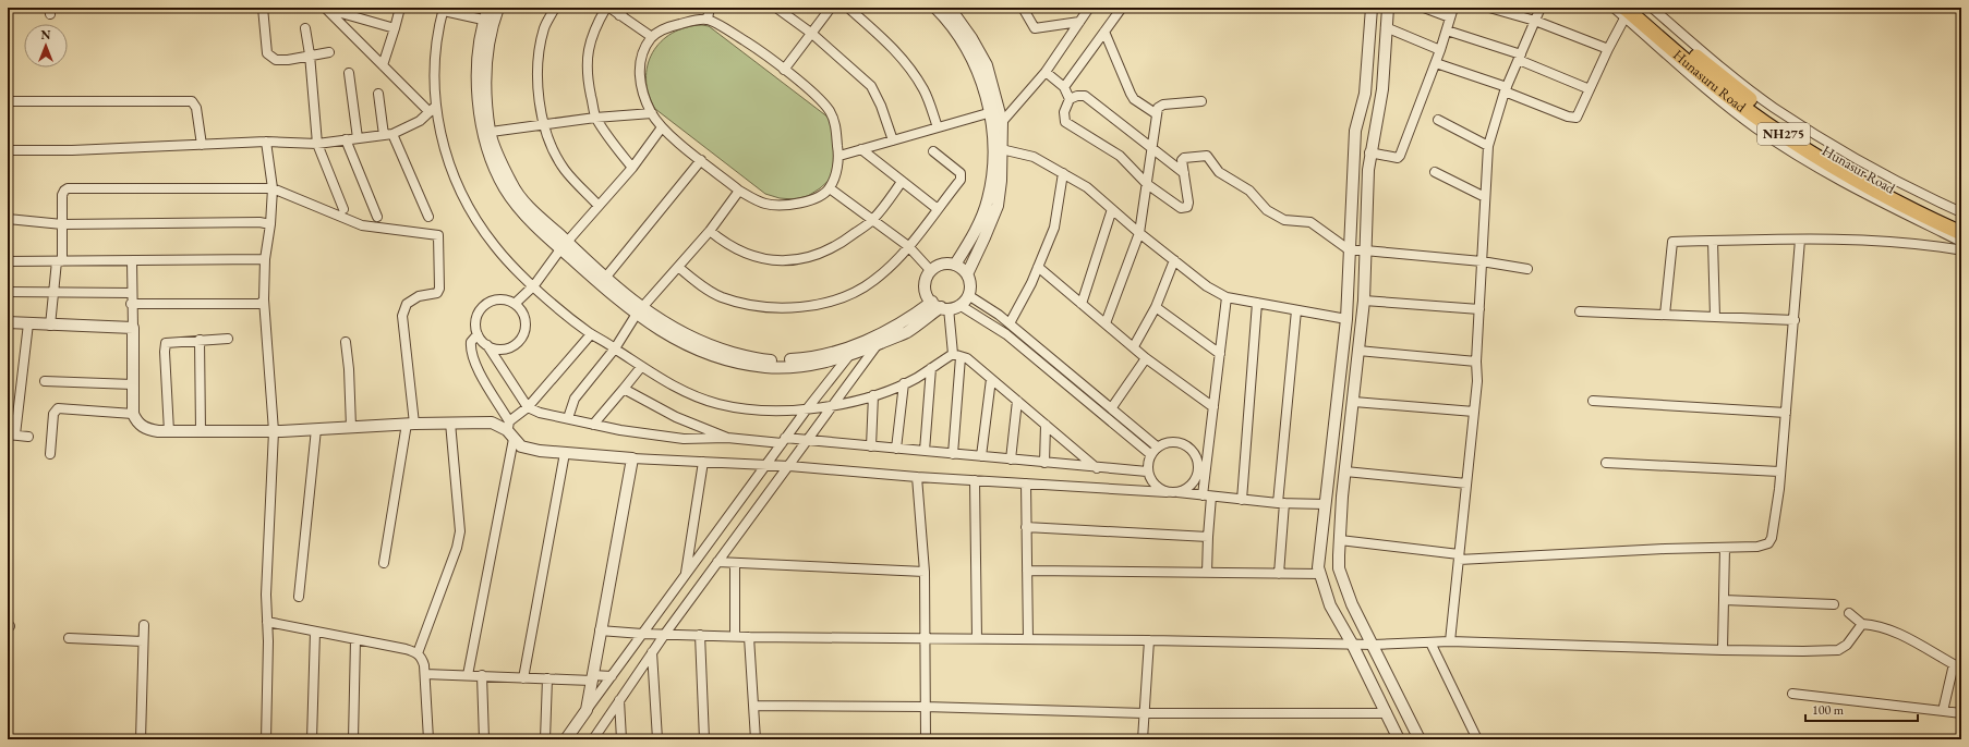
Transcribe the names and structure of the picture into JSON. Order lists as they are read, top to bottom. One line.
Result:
{"streets":{"highway":["Hunasuru Road","NH275","Hunasur Road"]},"crossings":[["Hunasuru Road","Hunasur Road"]],"scale_bar":"100 m","north":"top"}
